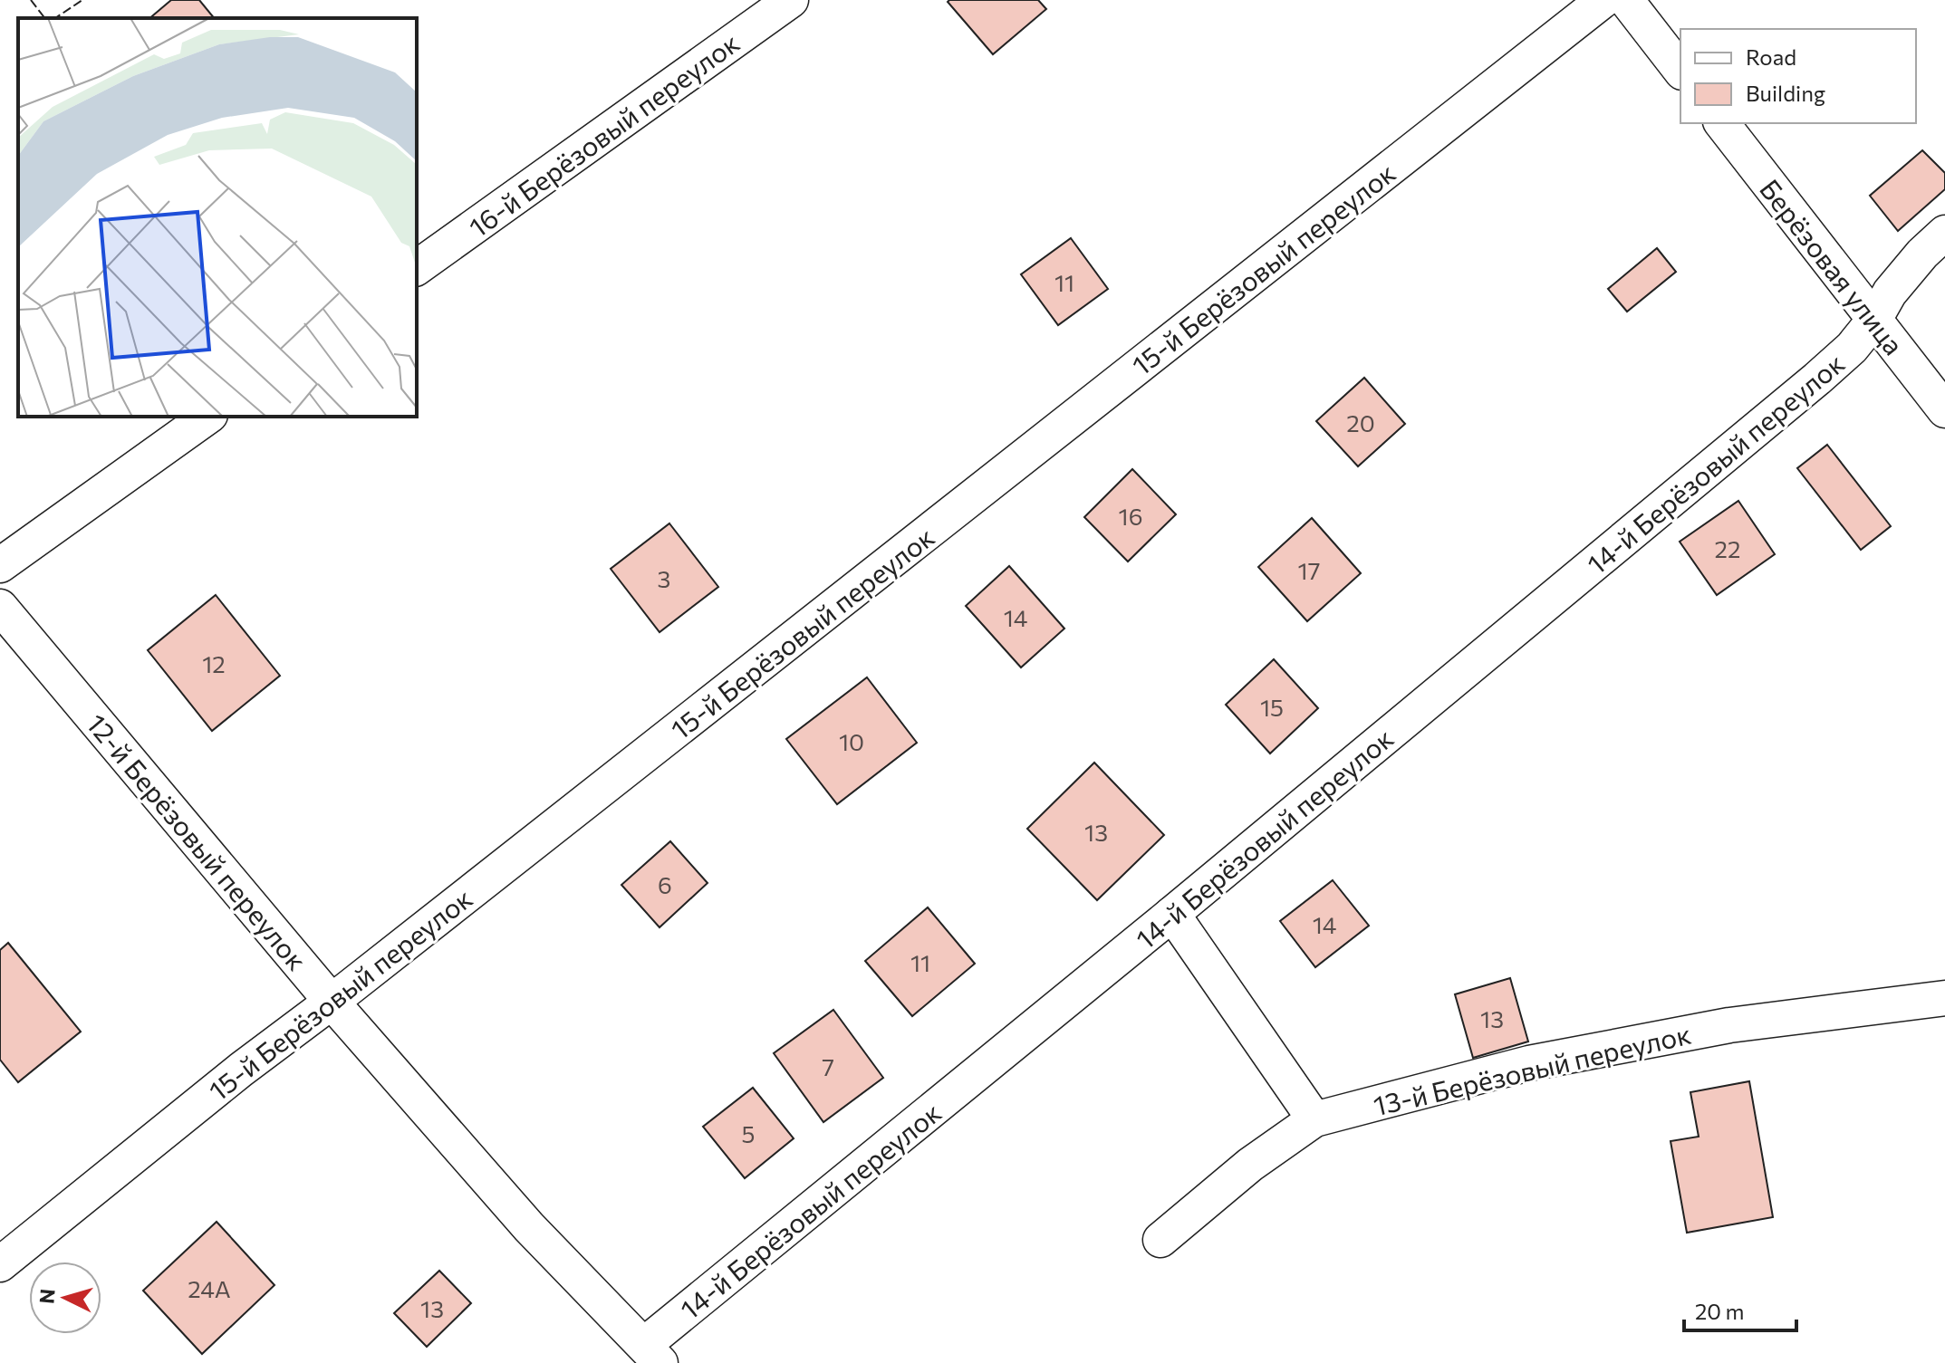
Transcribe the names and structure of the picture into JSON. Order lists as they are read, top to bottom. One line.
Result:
{"streets":{"street":["16-й Берёзовый переулок","Берёзовая улица","15-й Берёзовый переулок","14-й Берёзовый переулок","12-й Берёзовый переулок","13-й Берёзовый переулок"]},"crossings":[["Берёзовая улица","14-й Берёзовый переулок"],["15-й Берёзовый переулок","12-й Берёзовый переулок"],["14-й Берёзовый переулок","12-й Берёзовый переулок"]],"house_numbers":["11","20","16","22","17","3","14","12","15","10","13","6","14","11","13","7","5","24А","13"],"legend":["Road","Building"],"scale_bar":"20 m","north":"left"}
